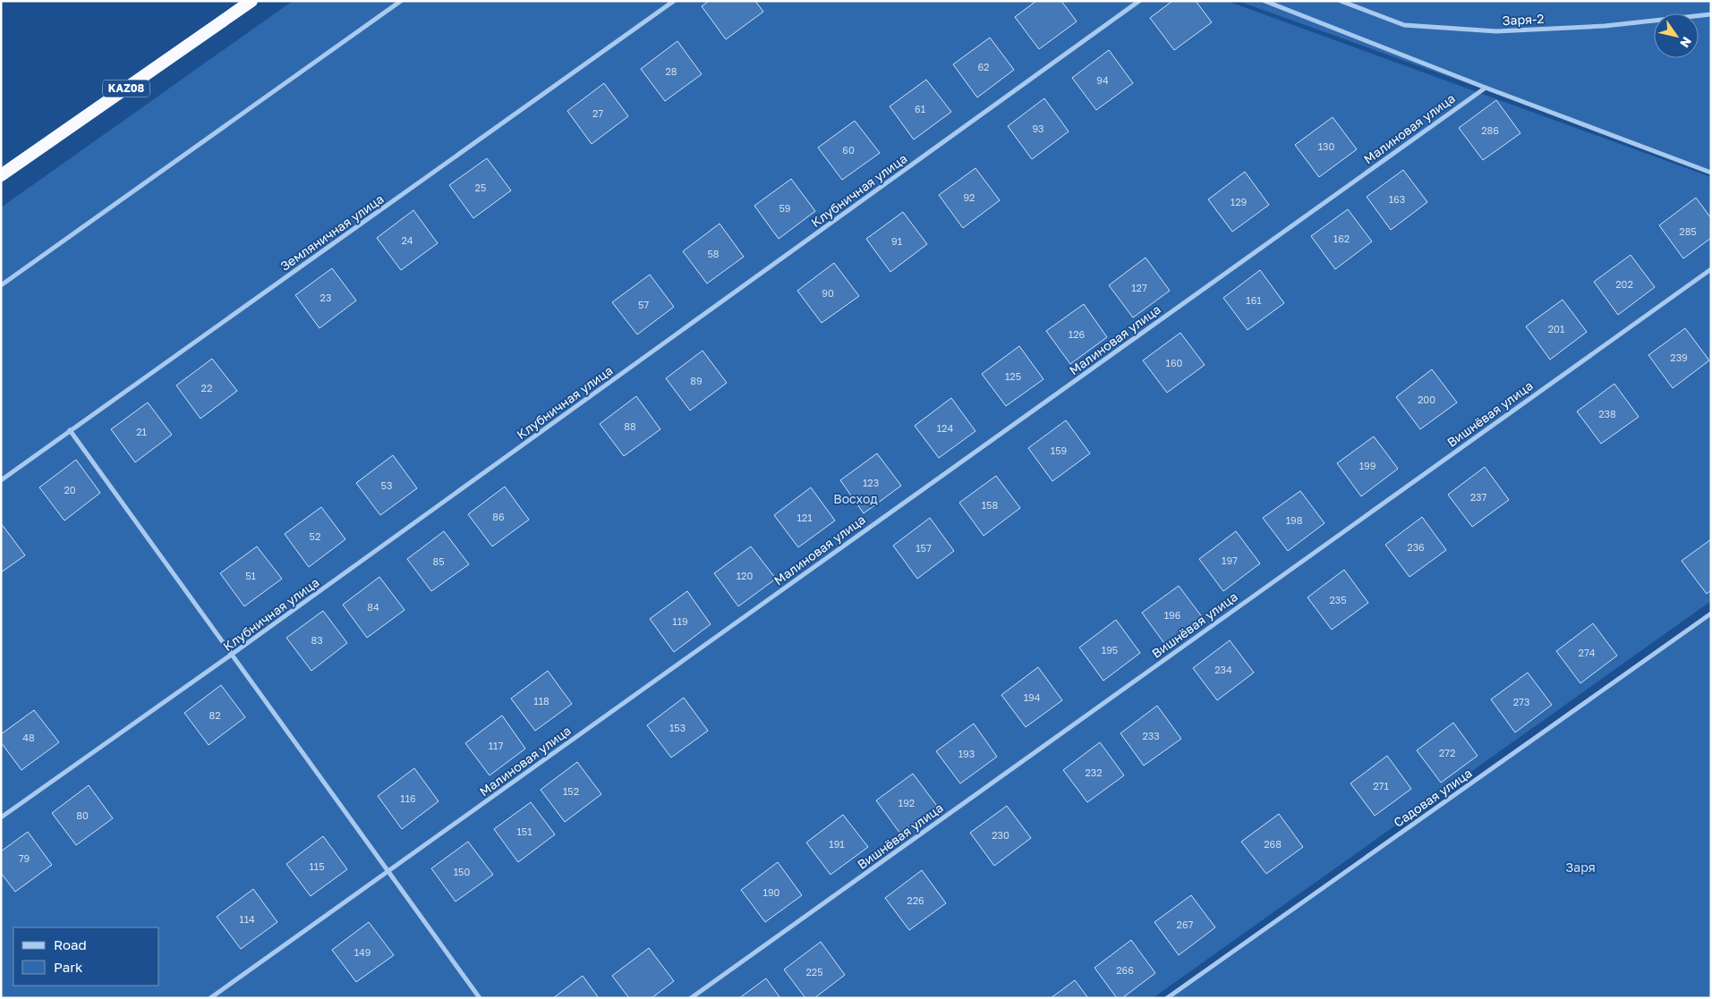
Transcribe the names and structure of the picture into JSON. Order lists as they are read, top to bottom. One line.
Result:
{"streets":{"highway":["KAZ08"],"street":["Заря-2","Малиновая улица","Клубничная улица","Земляничная улица","Вишнёвая улица","Садовая улица"]},"parks":["Восход","Заря"],"house_numbers":["62","28","94","61","27","93","286","130","60","25","92","163","129","59","285","162","24","91","58","202","127","90","23","161","57","201","126","239","160","125","89","22","200","238","88","124","21","159","199","123","53","20","237","158","86","121","198","52","236","157","197","85","51","120","235","84","196","119","83","195","274","234","194","118","273","82","153","233","48","117","272","193","232","271","152","116","192","80","151","230","191","268","79","115","150","190","226","114","267","149","266","225"],"legend":["Road","Park"],"north":"bottom right"}
